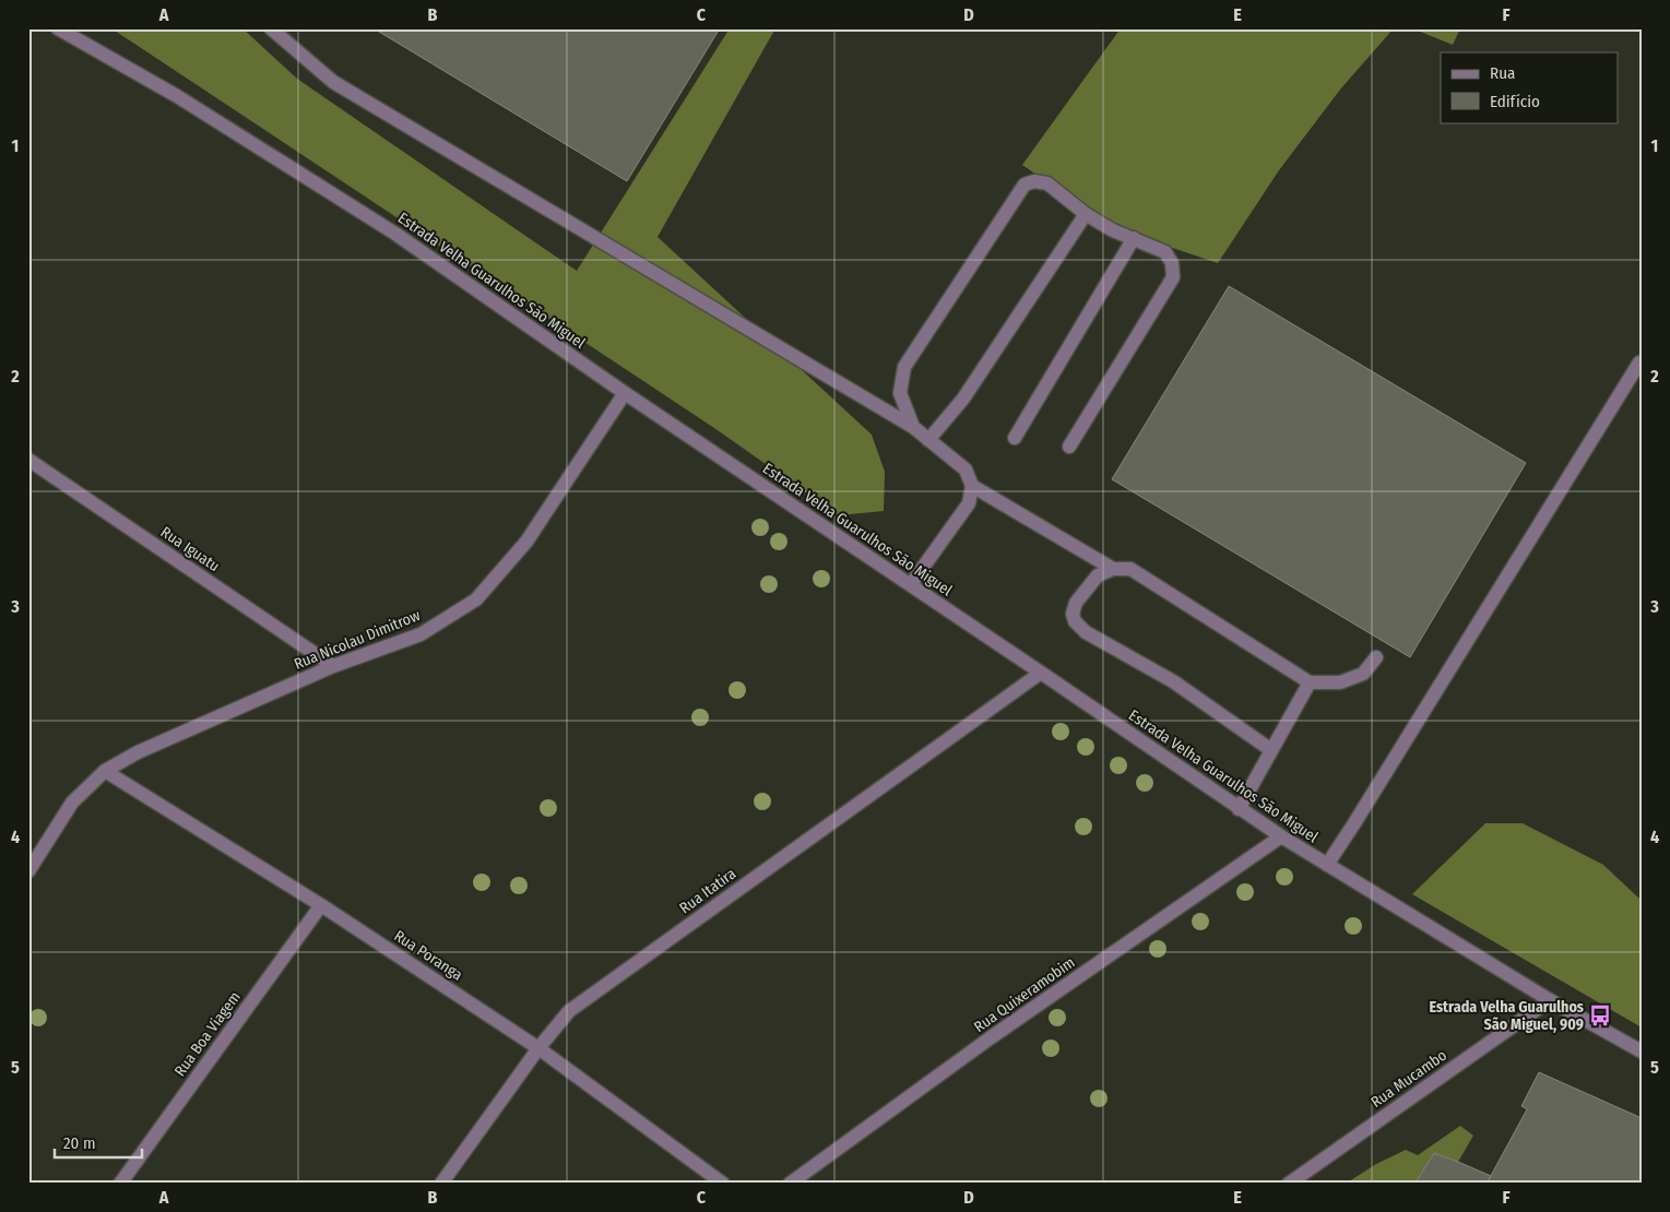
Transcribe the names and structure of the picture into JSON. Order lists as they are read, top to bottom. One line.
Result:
{"streets":{"street":["Estrada Velha Guarulhos São Miguel","Rua Iguatu","Rua Nicolau Dimitrow","Rua Itatira","Rua Poranga","Rua Quixeramobim","Rua Boa Viagem","Rua Mucambo"]},"crossings":[["Estrada Velha Guarulhos São Miguel","Rua Nicolau Dimitrow"],["Estrada Velha Guarulhos São Miguel","Rua Itatira"],["Estrada Velha Guarulhos São Miguel","Rua Quixeramobim"],["Estrada Velha Guarulhos São Miguel","Rua Mucambo"],["Rua Iguatu","Rua Nicolau Dimitrow"],["Rua Nicolau Dimitrow","Rua Poranga"],["Rua Itatira","Rua Poranga"],["Rua Poranga","Rua Boa Viagem"]],"places":{"bus stop":["Estrada Velha Guarulhos São Miguel, 909"]},"legend":["Rua","Edifício"],"scale_bar":"20 m","grid":{"columns":["A","B","C","D","E","F"],"rows":["1","2","3","4","5"]}}
